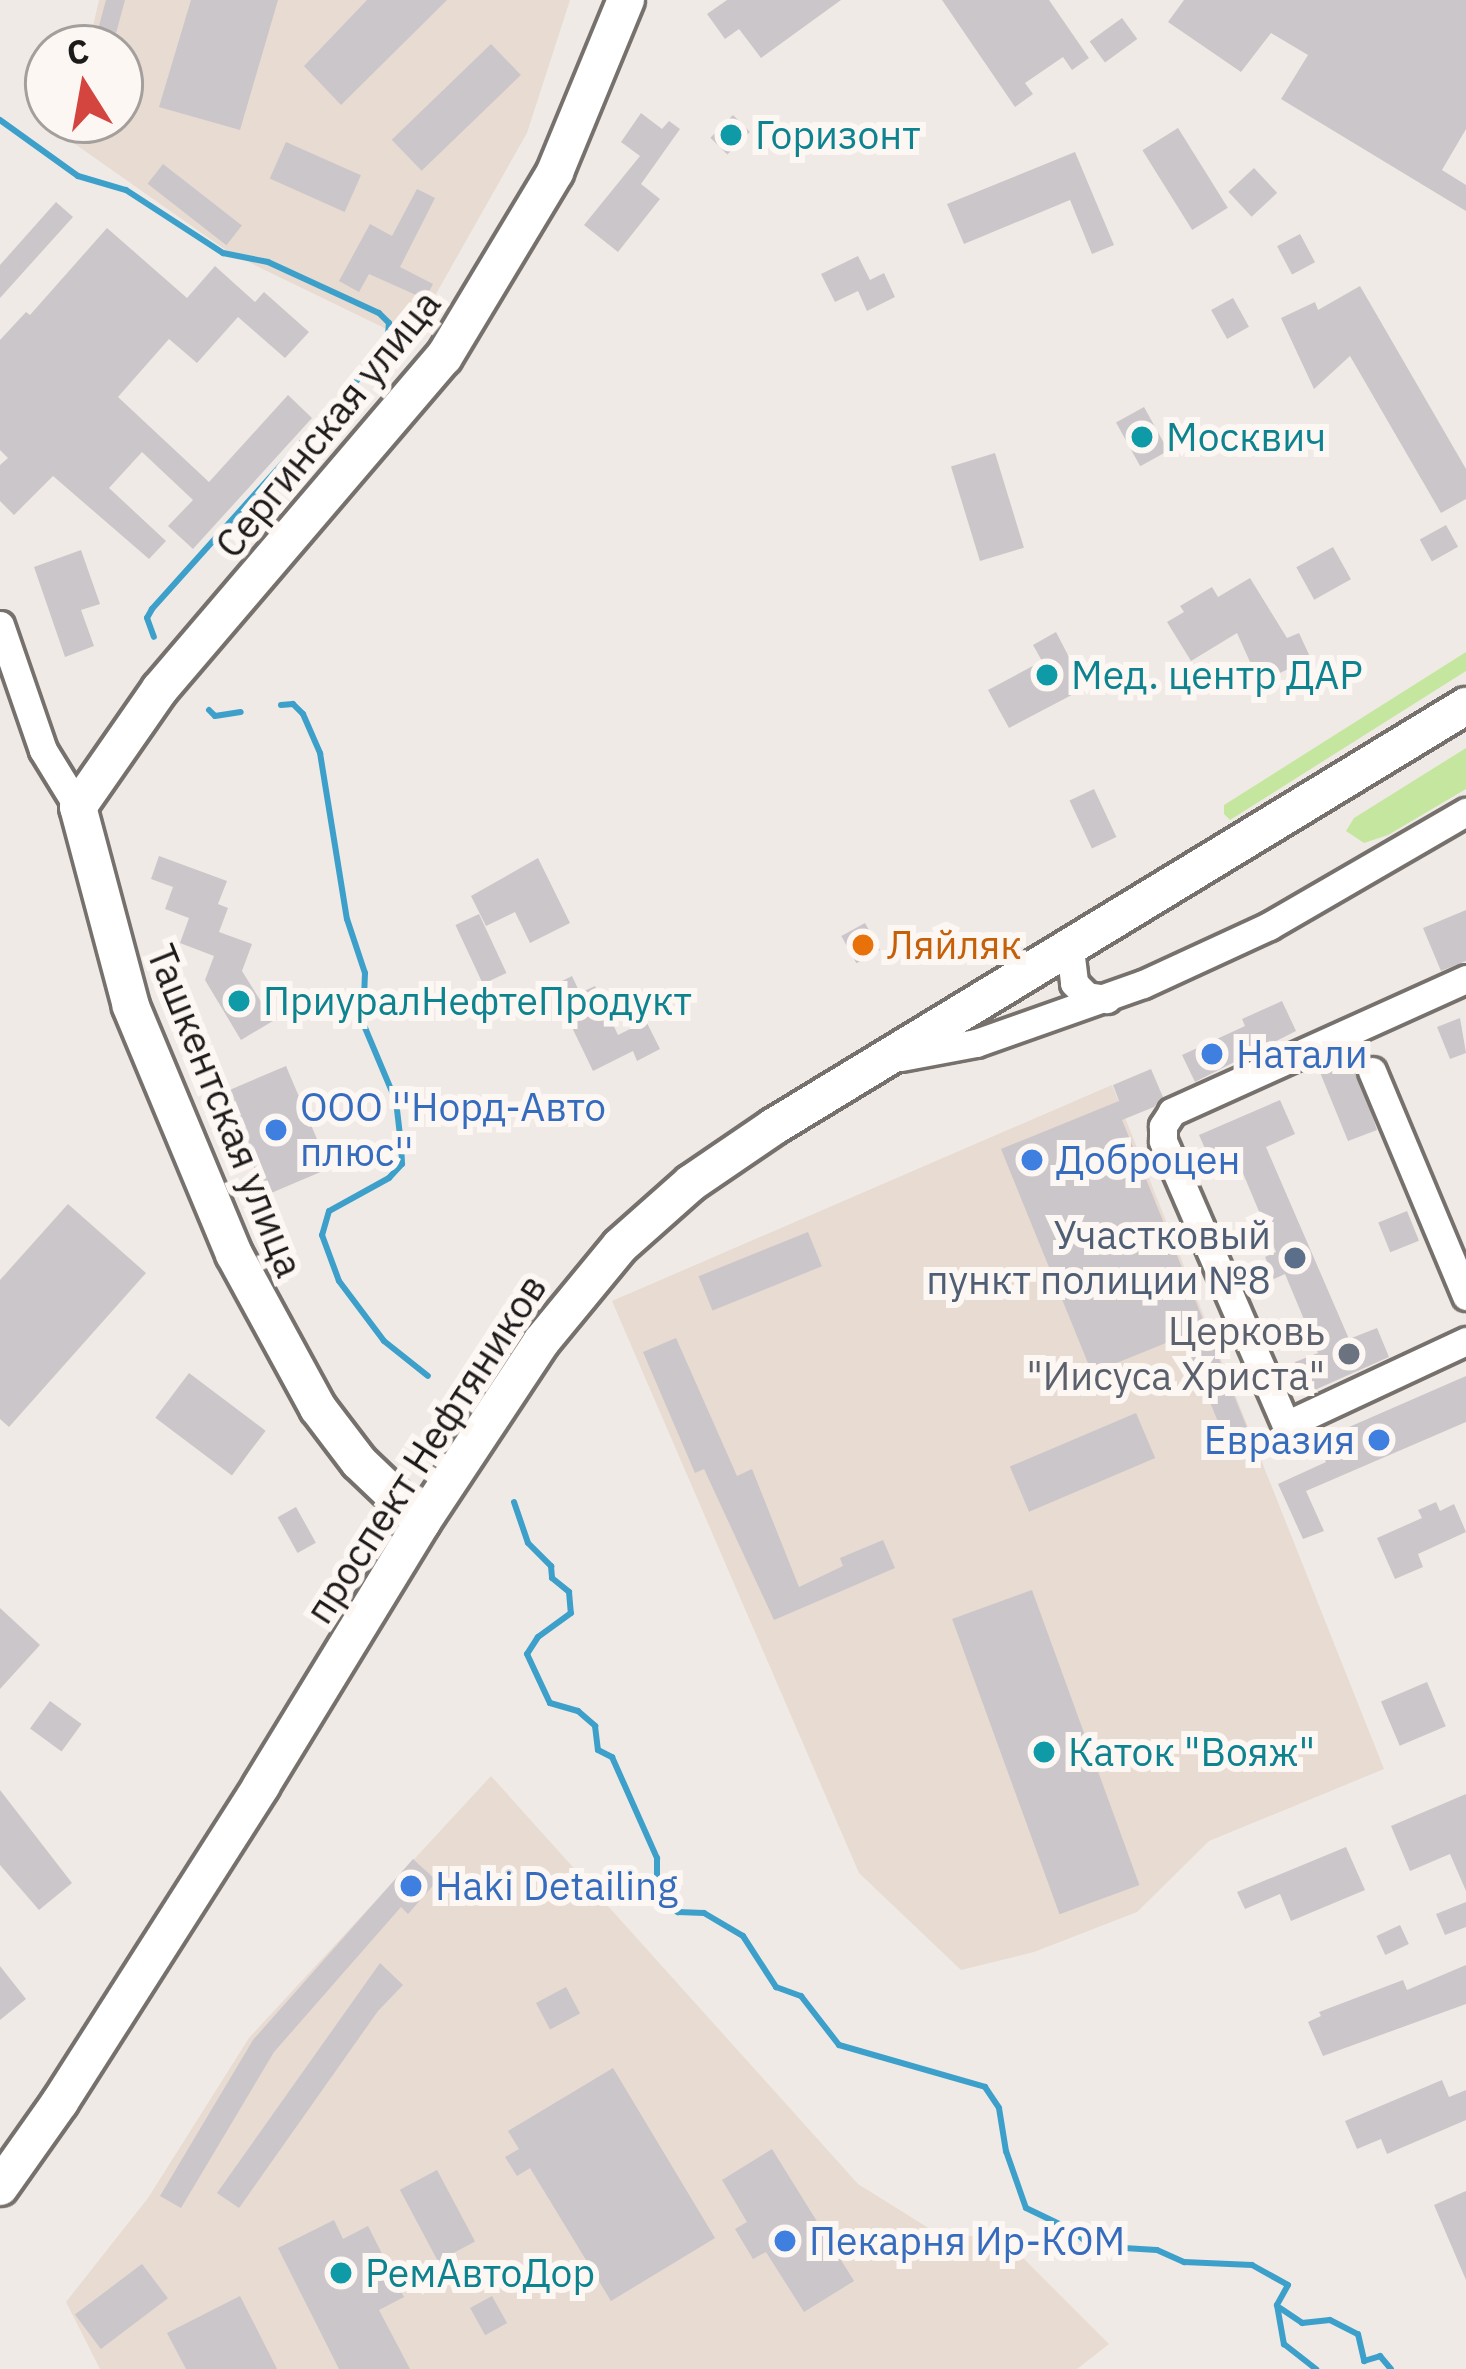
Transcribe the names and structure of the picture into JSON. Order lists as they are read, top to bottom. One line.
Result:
{"streets":{"main road":["Сергинская улица","Ташкентская улица","проспект Нефтяников"]},"crossings":[["Сергинская улица","Ташкентская улица"],["Ташкентская улица","проспект Нефтяников"]],"places":["Горизонт","Москвич","Мед. центр ДАР","Ляйляк","ПриуралНефтеПродукт","Натали","ООО ''Норд-Авто плюс''","Доброцен","Участковый пункт полиции №8","Церковь \"Иисуса Христа\"","Евразия","Каток \"Вояж\"","Haki Detailing","Пекарня Ир-КОМ","РемАвтоДор"],"north":"top"}
